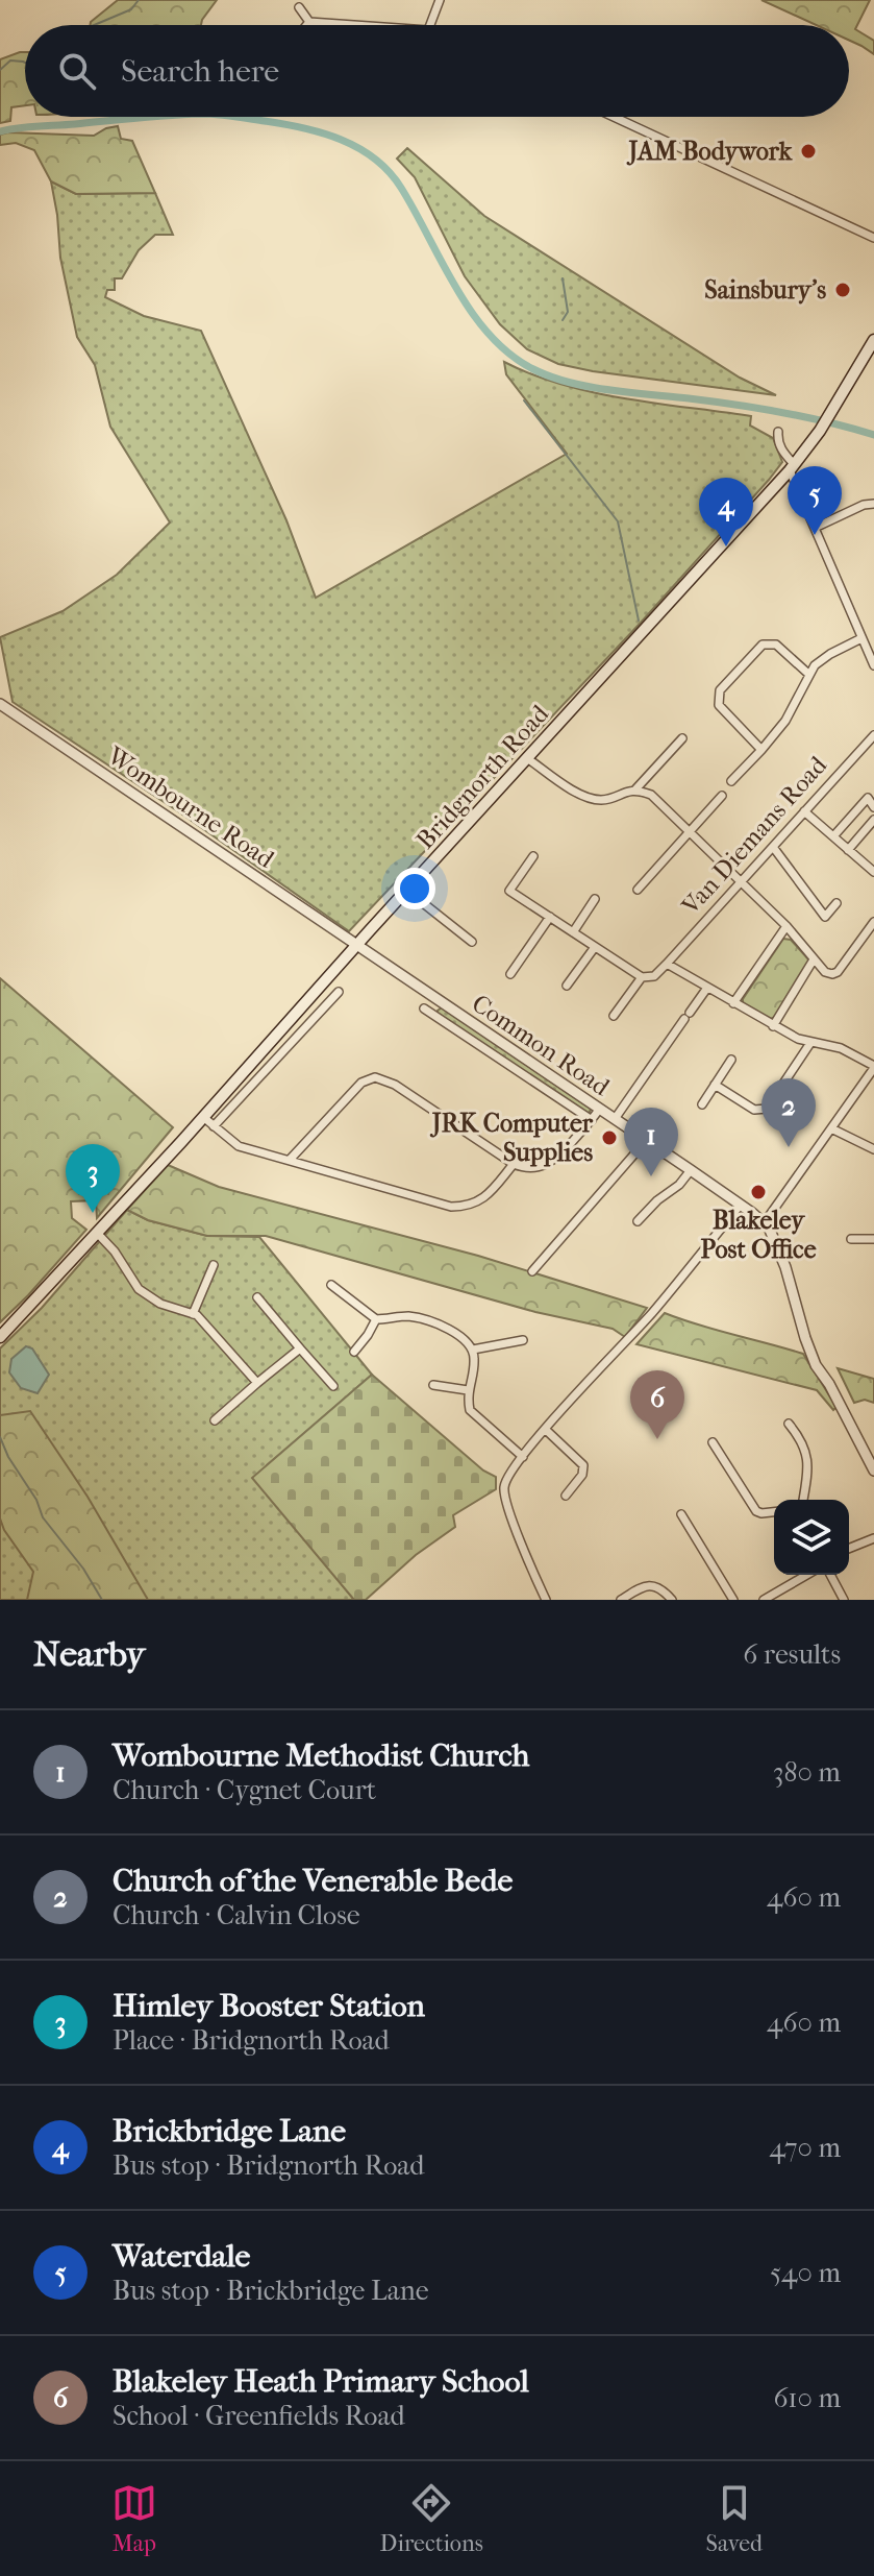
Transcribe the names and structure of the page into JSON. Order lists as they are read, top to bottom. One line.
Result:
{"streets":{"main road":["Bridgnorth Road"],"street":["Wombourne Road","Van Diemans Road","Common Road"]},"crossings":[["Bridgnorth Road","Wombourne Road"],["Bridgnorth Road","Common Road"],["Wombourne Road","Common Road"]],"places":["JAM Bodywork","Sainsbury's","JRK Computer Supplies","Blakeley Post Office"],"page":{"search":"Search here","pins":["5","4","2","1","3","6"],"heading":["Nearby","6 results"],"list":[{"mark":"1","name":"Wombourne Methodist Church","note":"Church · Cygnet Court","value":"380 m"},{"mark":"2","name":"Church of the Venerable Bede","note":"Church · Calvin Close","value":"460 m"},{"mark":"3","name":"Himley Booster Station","note":"Place · Bridgnorth Road","value":"460 m"},{"mark":"4","name":"Brickbridge Lane","note":"Bus stop · Bridgnorth Road","value":"470 m"},{"mark":"5","name":"Waterdale","note":"Bus stop · Brickbridge Lane","value":"540 m"},{"mark":"6","name":"Blakeley Heath Primary School","note":"School · Greenfields Road","value":"610 m"}],"nav":["Map","Directions","Saved"]}}
